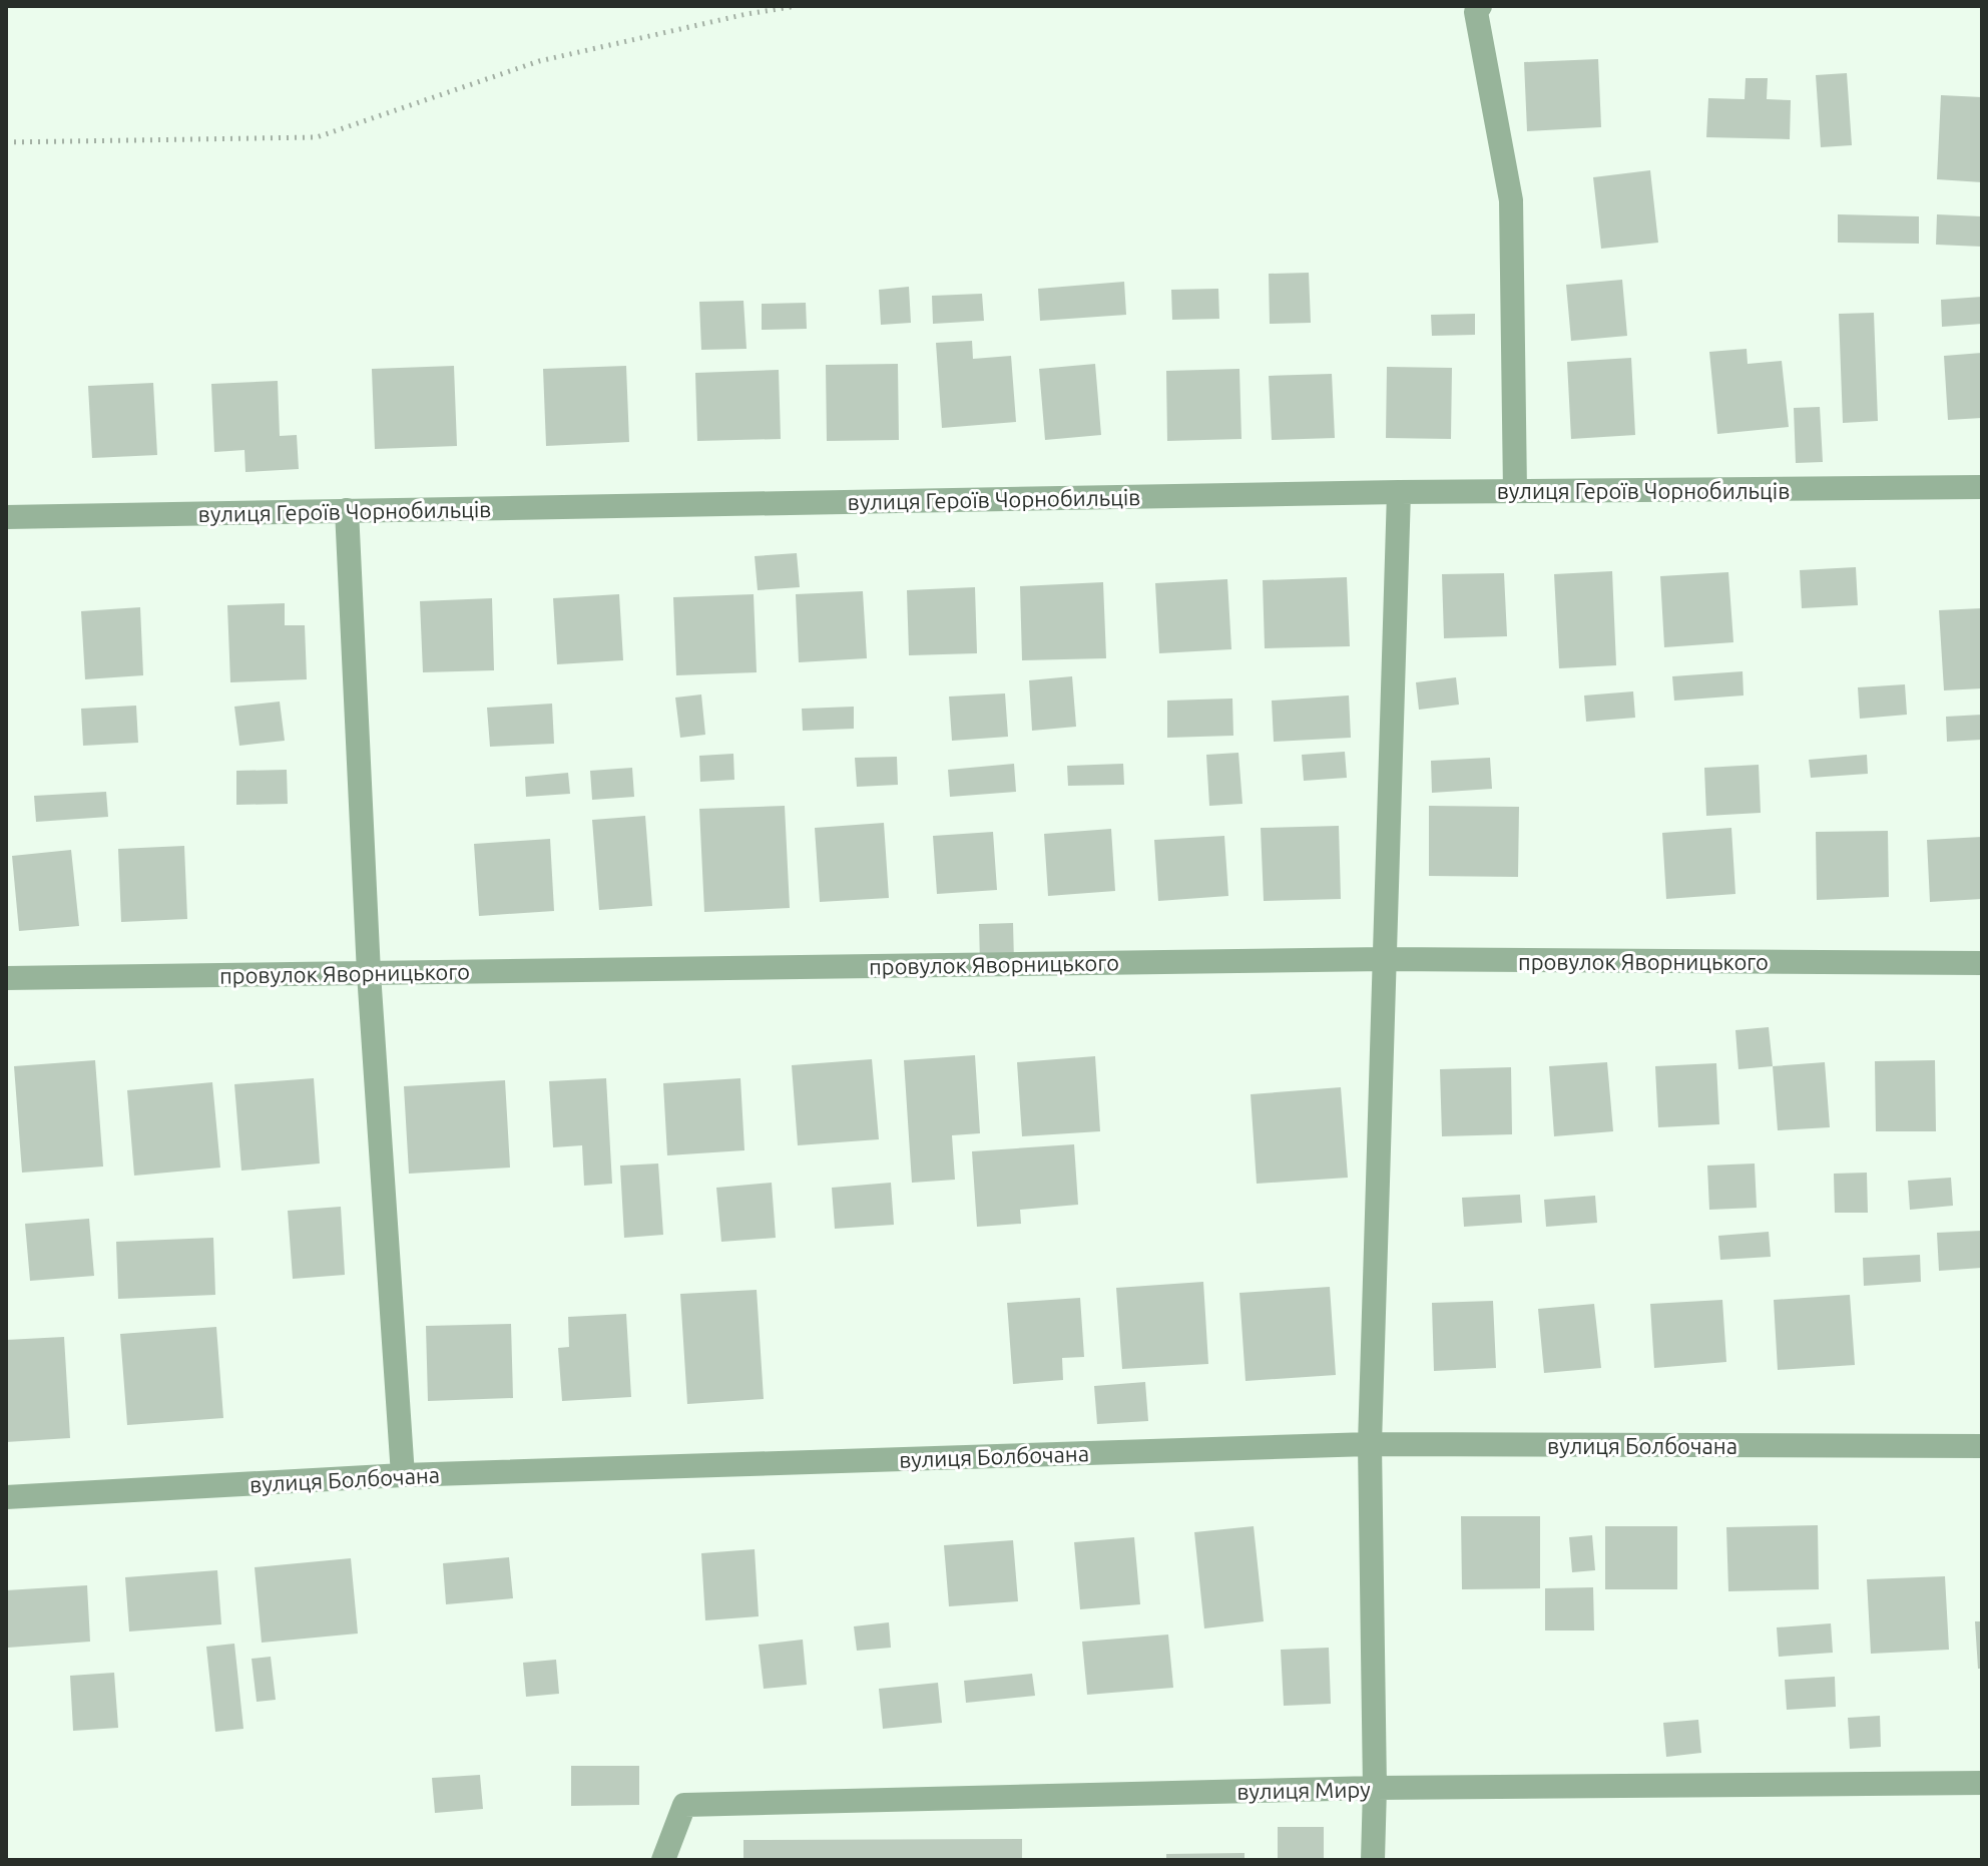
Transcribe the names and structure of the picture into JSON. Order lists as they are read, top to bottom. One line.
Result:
{"streets":{"street":["вулиця Героїв Чорнобильців","провулок Яворницького","вулиця Болбочана","вулиця Миру"]}}
